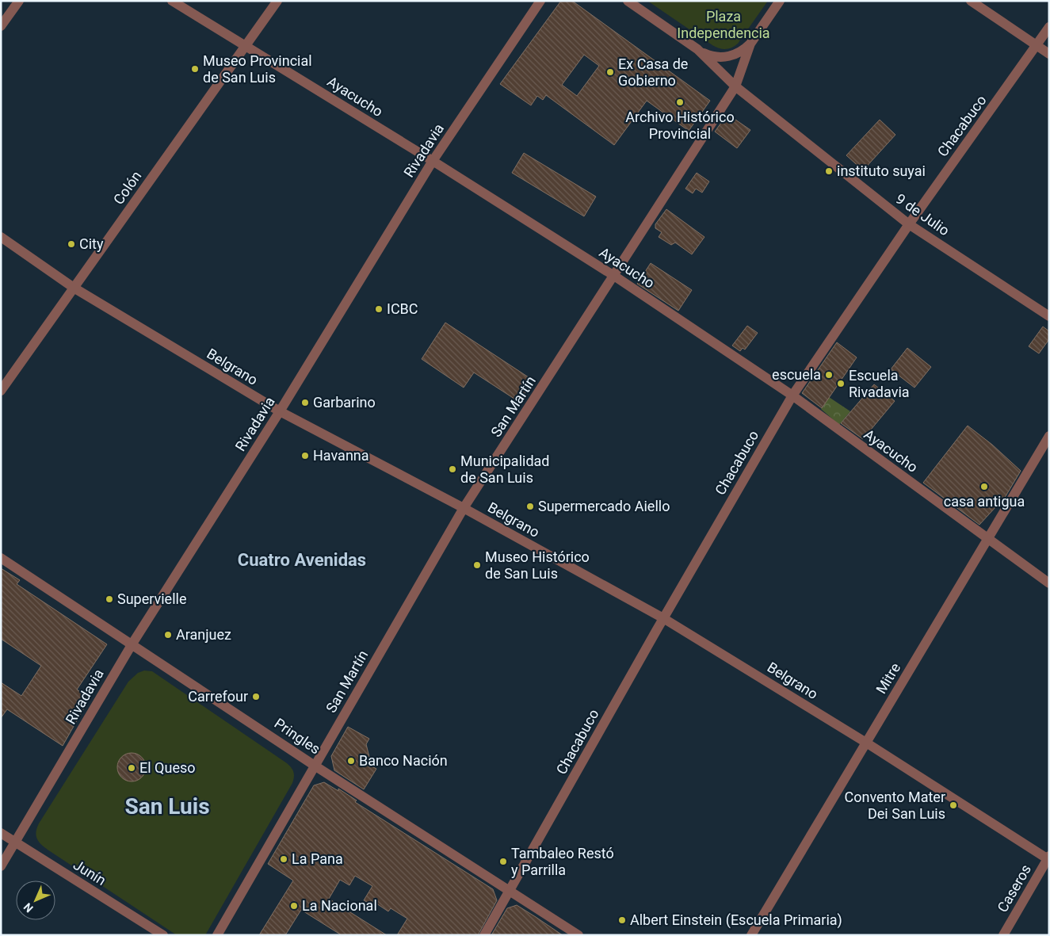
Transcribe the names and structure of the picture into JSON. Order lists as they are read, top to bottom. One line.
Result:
{"streets":{"street":["Ayacucho","Chacabuco","Rivadavia","Colón","9 de Julio","Belgrano","San Martín","Mitre","Pringles","Junín","Caseros"]},"crossings":[["Ayacucho","Chacabuco"],["Ayacucho","Rivadavia"],["Ayacucho","Colón"],["Ayacucho","San Martín"],["Ayacucho","Mitre"],["Chacabuco","9 de Julio"],["Chacabuco","Belgrano"],["Chacabuco","Pringles"],["Rivadavia","Belgrano"],["Rivadavia","Pringles"],["Rivadavia","Junín"],["Colón","Belgrano"],["9 de Julio","San Martín"],["Belgrano","San Martín"],["Belgrano","Mitre"],["Belgrano","Caseros"],["San Martín","Pringles"]],"districts":["Cuatro Avenidas","San Luis"],"parks":["Plaza Independencia"],"places":["Museo Provincial de San Luis","Ex Casa de Gobierno","Archivo Histórico Provincial","instituto suyai","City","ICBC","escuela","Escuela Rivadavia","Garbarino","Havanna","Municipalidad de San Luis","casa antigua","Supermercado Aiello","Museo Histórico de San Luis","Supervielle","Aranjuez","Carrefour","Banco Nación","El Queso","Convento Mater Dei San Luis","La Pana","Tambaleo Restó y Parrilla","La Nacional","Albert Einstein (Escuela Primaria)"],"north":"bottom left"}
